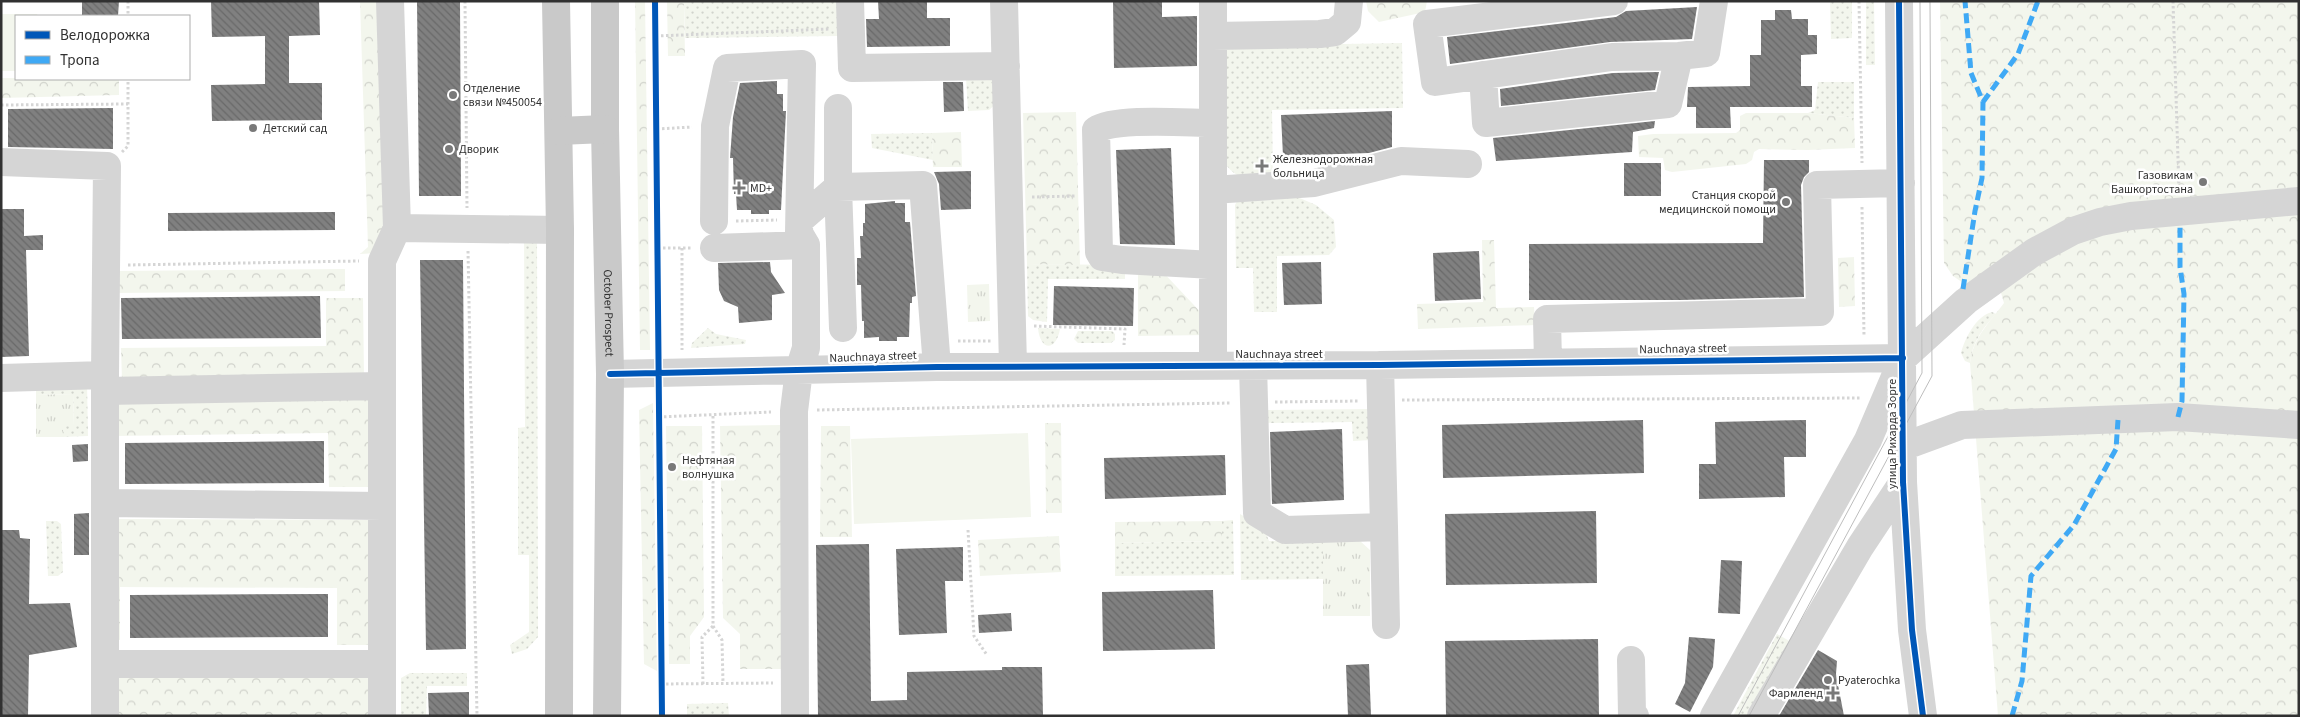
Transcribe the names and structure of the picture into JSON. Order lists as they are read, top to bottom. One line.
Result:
{"streets":{"main road":["October Prospect"],"street":["Nauchnaya street","улица Рихарда Зорге"]},"crossings":[["October Prospect","Nauchnaya street"],["Nauchnaya street","улица Рихарда Зорге"]],"places":{"other":["Отделение связи №450054","Детский сад","Дворик","Газовикам Башкортостана","Станция скорой медицинской помощи","Нефтяная волнушка","Pyaterochka"],"health":["Железнодорожная больница","MD+","Фармленд"]},"legend":["Велодорожка","Тропа"]}
